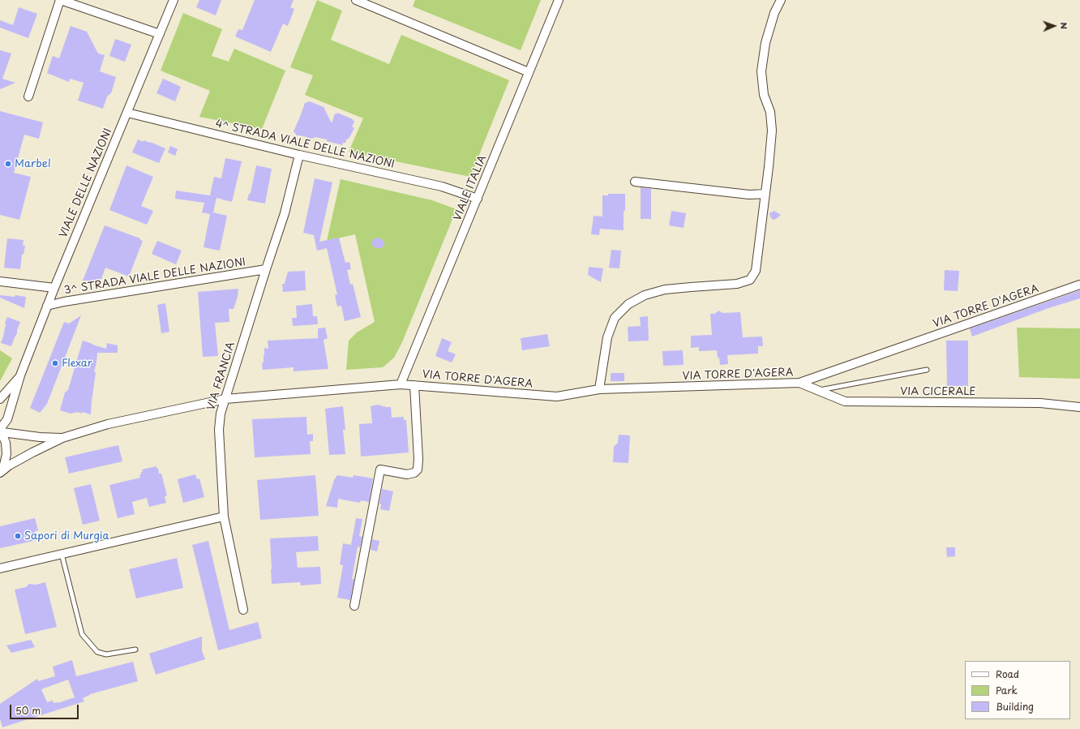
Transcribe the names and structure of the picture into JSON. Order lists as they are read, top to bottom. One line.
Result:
{"streets":{"street":["4^ STRADA VIALE DELLE NAZIONI","VIALE DELLE NAZIONI","VIALE ITALIA","3^ STRADA VIALE DELLE NAZIONI","VIA TORRE D'AGERA","VIA FRANCIA","VIA CICERALE"]},"crossings":[["4^ STRADA VIALE DELLE NAZIONI","VIALE DELLE NAZIONI"],["4^ STRADA VIALE DELLE NAZIONI","VIALE ITALIA"],["4^ STRADA VIALE DELLE NAZIONI","VIA FRANCIA"],["VIALE DELLE NAZIONI","3^ STRADA VIALE DELLE NAZIONI"],["VIALE ITALIA","VIA TORRE D'AGERA"],["3^ STRADA VIALE DELLE NAZIONI","VIA FRANCIA"],["VIA TORRE D'AGERA","VIA FRANCIA"],["VIA TORRE D'AGERA","VIA CICERALE"]],"places":["Marbel","Flexar","Sapori di Murgia"],"legend":["Road","Park","Building"],"scale_bar":"50 m","north":"right"}
